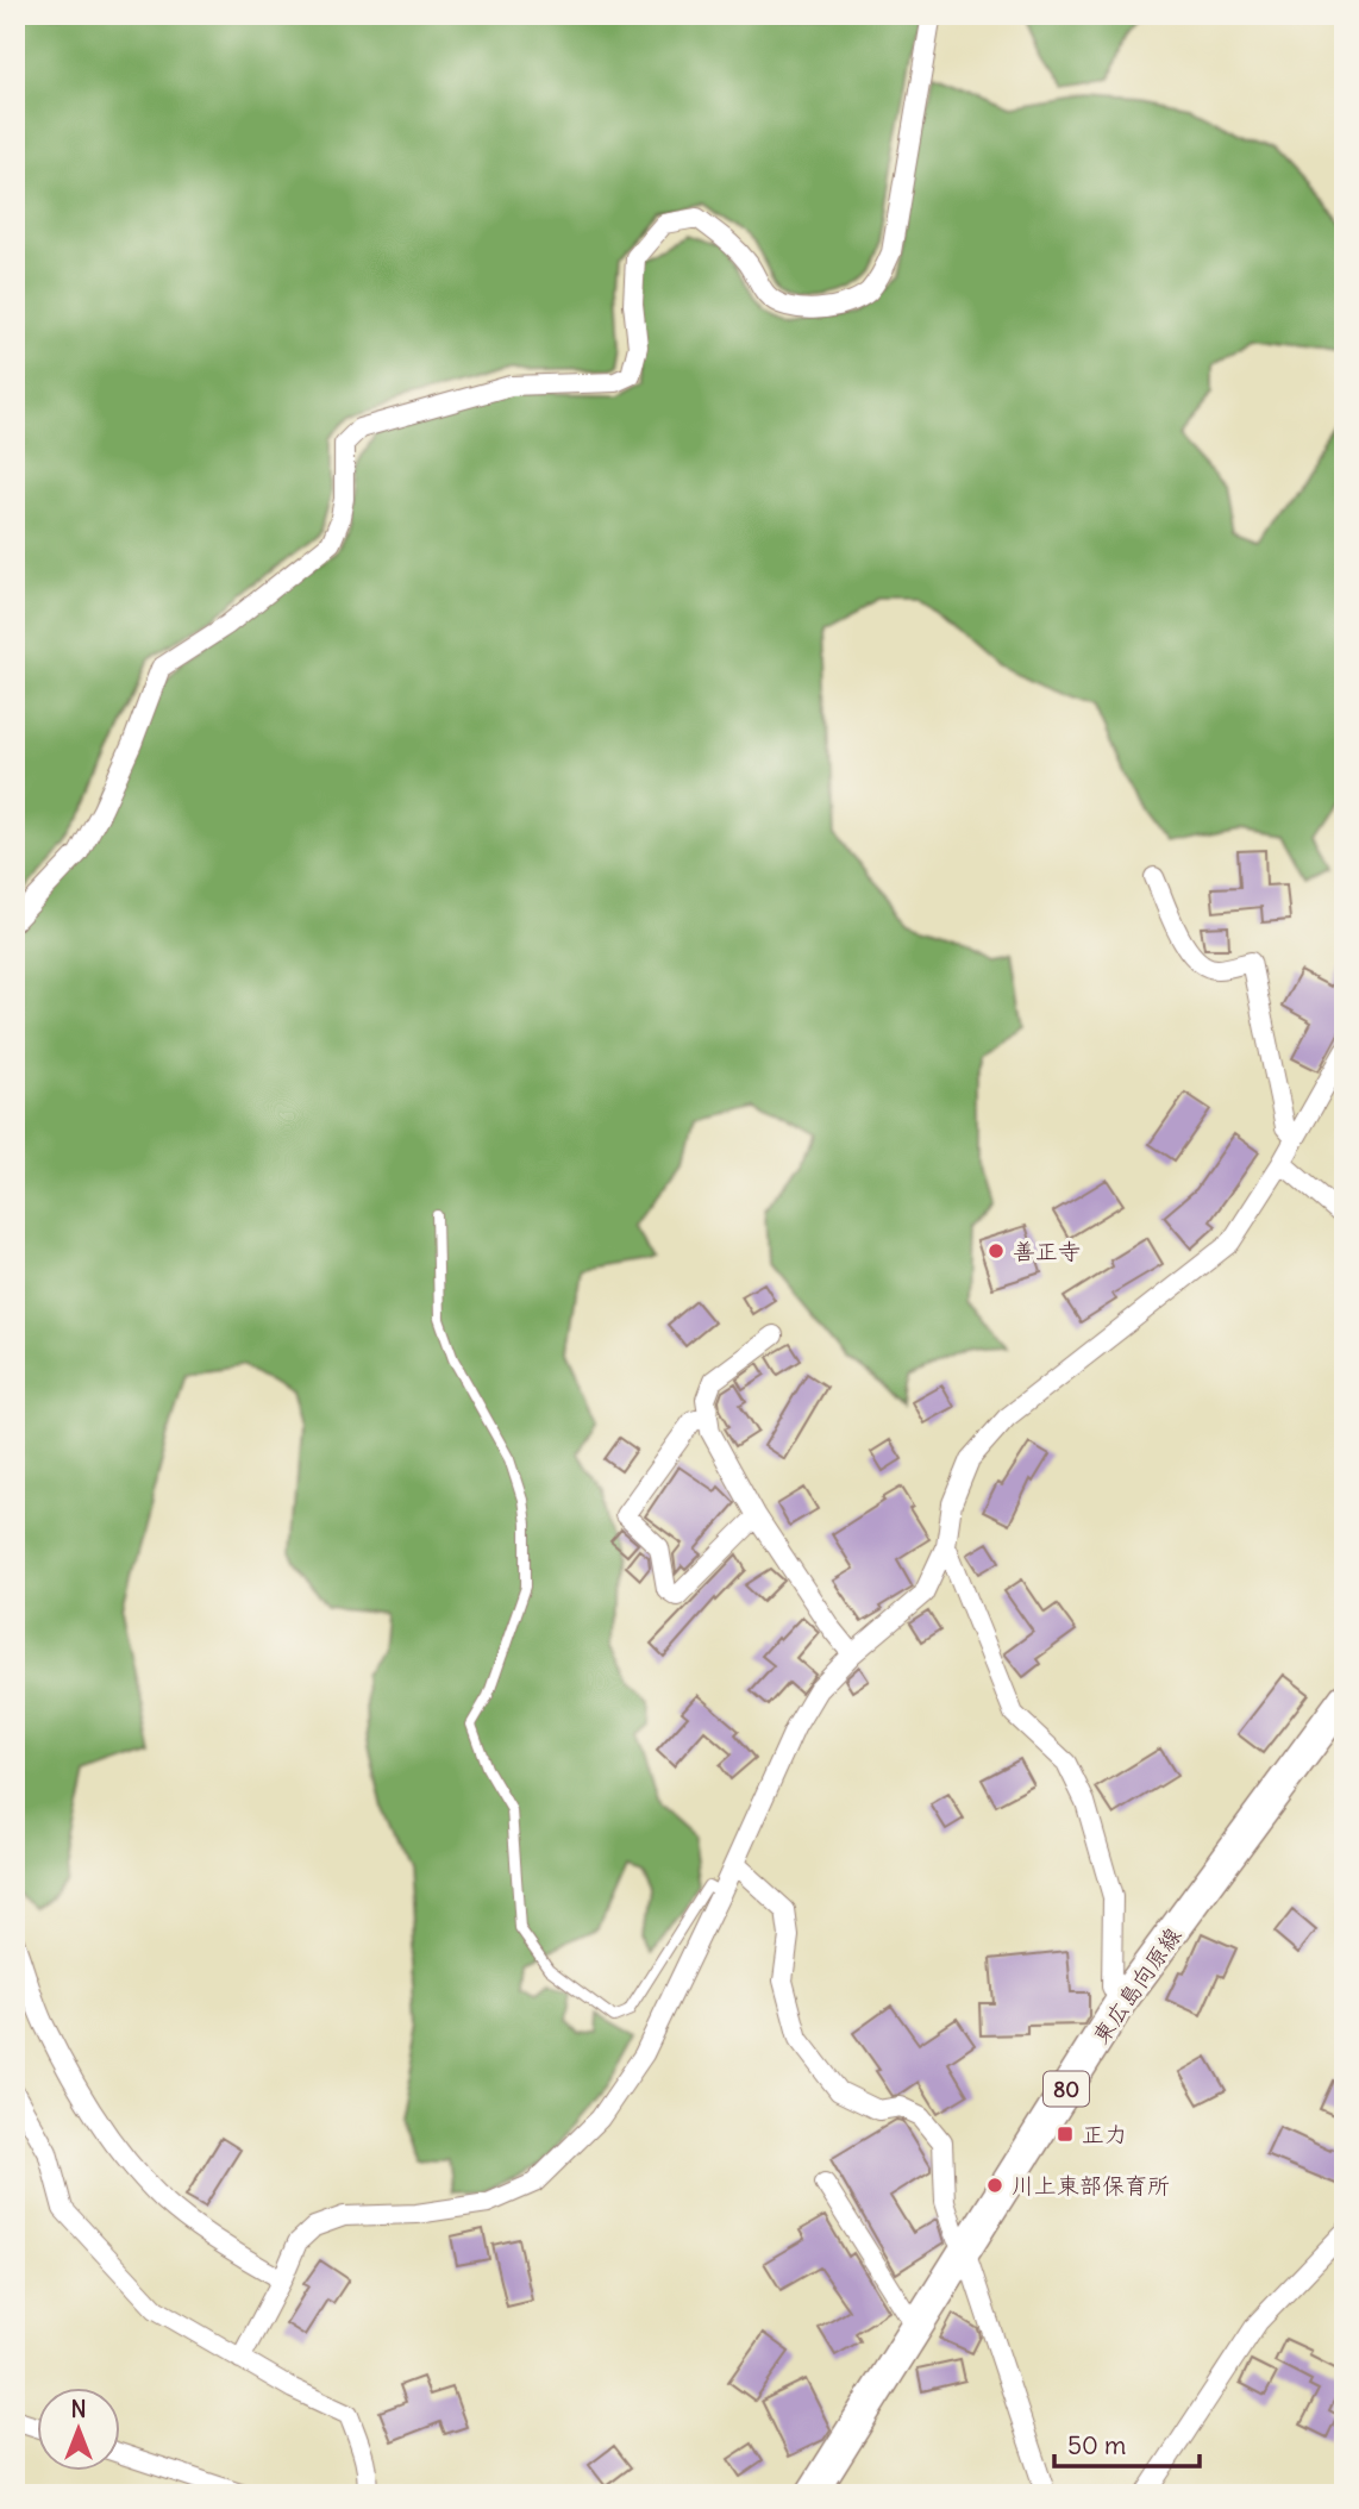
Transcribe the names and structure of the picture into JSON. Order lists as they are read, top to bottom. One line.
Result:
{"streets":{"main road":["東広島向原線","80"]},"places":{"other":["善正寺","川上東部保育所"],"transit":["正力"]},"scale_bar":"50 m","north":"top"}
